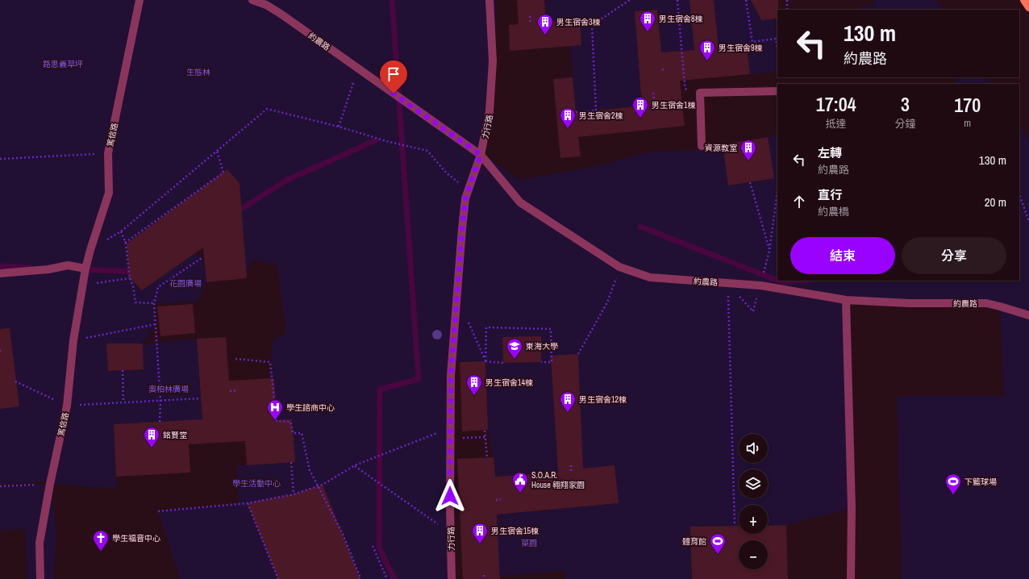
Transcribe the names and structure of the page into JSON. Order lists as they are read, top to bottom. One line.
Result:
{"streets":{"street":["約農路","力行路","篤信路"]},"crossings":[["約農路","力行路"]],"parks":["路思義草坪","生態林","花園廣場","奧柏林廣場","學生活動中心","菜園"],"places":{"building":["男生宿舍8棟","男生宿舍3棟","男生宿舍9棟","男生宿舍1棟","男生宿舍2棟","資源教室","男生宿舍14棟","男生宿舍12棟","銘賢堂","男生宿舍15棟"],"school or university":["東海大學"],"hospital":["學生諮商中心"],"public building":["S.O.A.R. House 翱翔家園"],"sports":["下籃球場","體育館"],"church":["學生福音中心"]},"page":{"turn":["130 m","約農路"],"eta":["17:04","抵達","3","分鐘","170","m"],"list":[{"name":"左轉","note":"約農路","value":"130 m"},{"name":"直行","note":"約農橋","value":"20 m"}],"buttons":["結束","分享"],"map_buttons":["+","−"]}}
